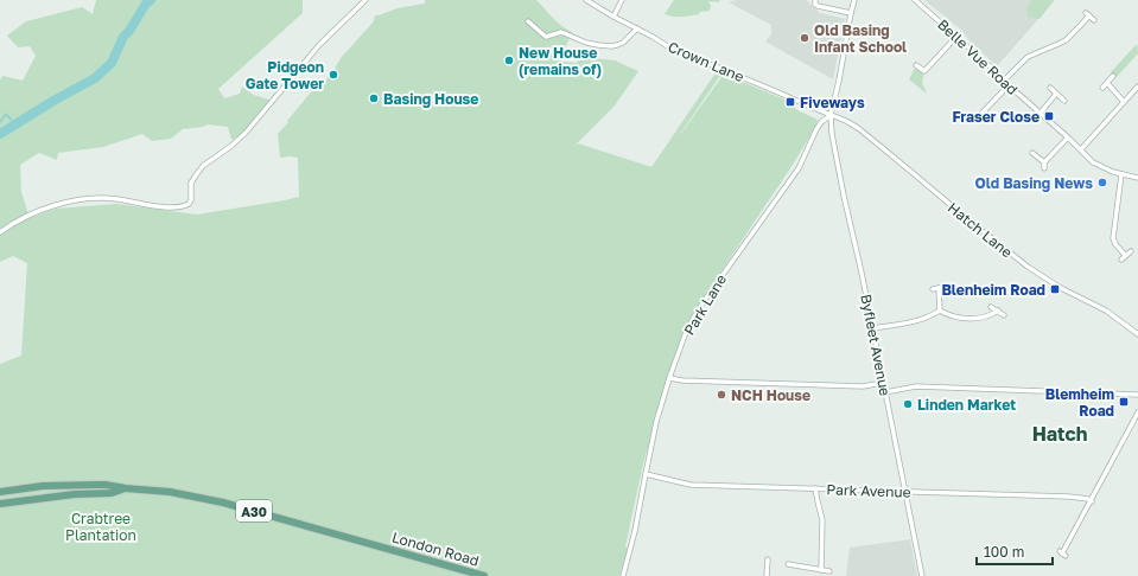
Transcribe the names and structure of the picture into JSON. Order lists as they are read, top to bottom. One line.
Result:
{"streets":{"main road":["A30","London Road"],"street":["Belle Vue Road","Crown Lane","Hatch Lane","Park Lane","Byfleet Avenue","Park Avenue"]},"crossings":[["Crown Lane","Hatch Lane"],["Crown Lane","Park Lane"],["Crown Lane","Byfleet Avenue"],["Hatch Lane","Park Lane"],["Hatch Lane","Byfleet Avenue"],["Park Lane","Byfleet Avenue"],["Park Lane","Park Avenue"],["Byfleet Avenue","Park Avenue"],["A30","London Road"]],"districts":["Hatch"],"parks":["Crabtree Plantation"],"places":{"other":["Old Basing Infant School","New House (remains of)","Pidgeon Gate Tower","Basing House","Old Basing News","NCH House","Linden Market"],"transit":["Fiveways","Fraser Close","Blenheim Road","Blemheim Road"]},"scale_bar":"100 m"}
